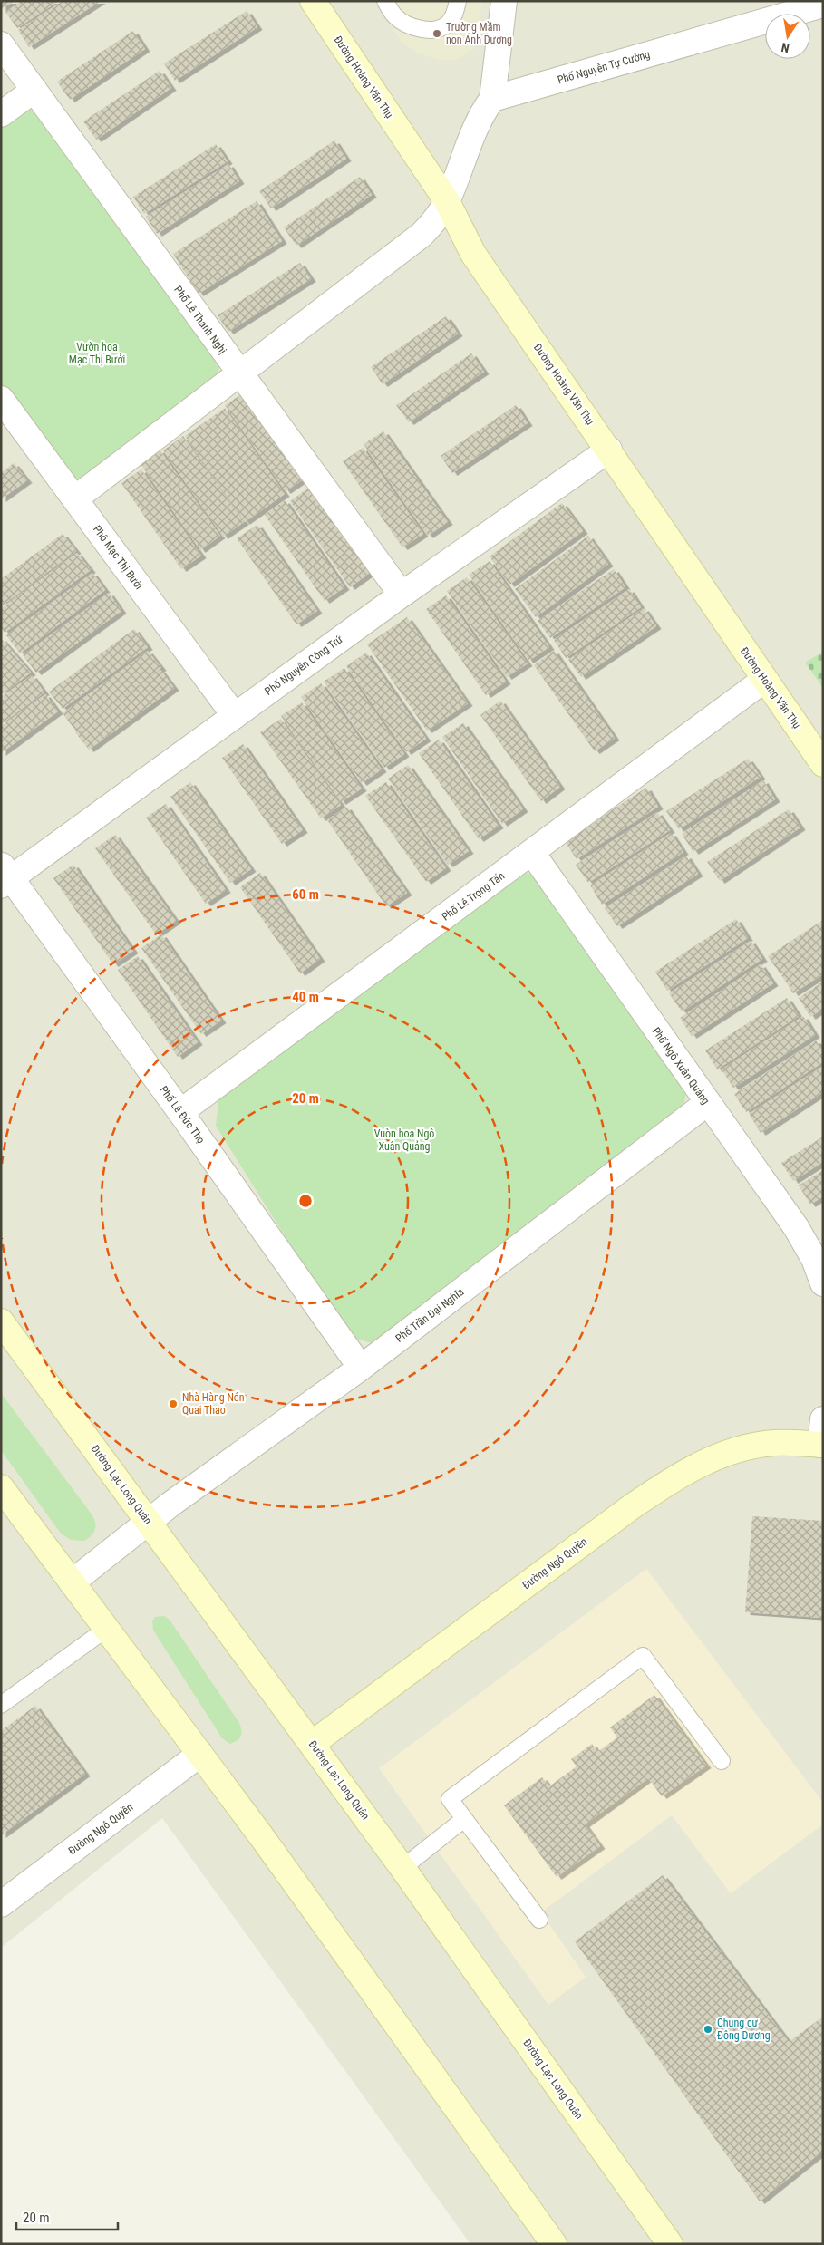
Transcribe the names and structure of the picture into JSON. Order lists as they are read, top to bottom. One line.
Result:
{"streets":{"main road":["Đường Hoàng Văn Thụ","Đường Lạc Long Quân","Đường Ngô Quyền"],"street":["Phố Nguyễn Tự Cường","Phố Lê Thanh Nghị","Phố Mạc Thị Bưởi","Phố Nguyễn Công Trứ","Phố Lê Trọng Tấn","Phố Ngô Xuân Quảng","Phố Lê Đức Thọ","Phố Trần Đại Nghĩa"]},"crossings":[["Đường Hoàng Văn Thụ","Phố Nguyễn Công Trứ"],["Đường Hoàng Văn Thụ","Phố Lê Trọng Tấn"],["Phố Lê Thanh Nghị","Phố Nguyễn Công Trứ"],["Phố Mạc Thị Bưởi","Phố Nguyễn Công Trứ"],["Phố Nguyễn Công Trứ","Phố Lê Đức Thọ"],["Phố Lê Trọng Tấn","Phố Ngô Xuân Quảng"],["Phố Lê Trọng Tấn","Phố Lê Đức Thọ"],["Phố Ngô Xuân Quảng","Phố Trần Đại Nghĩa"],["Phố Lê Đức Thọ","Phố Trần Đại Nghĩa"],["Phố Trần Đại Nghĩa","Đường Lạc Long Quân"],["Đường Lạc Long Quân","Đường Ngô Quyền"]],"parks":["Vườn hoa Mạc Thị Bưởi","Vuòn hoa Ngô Xuân Quảng"],"places":["Trường Mầm non Ánh Dương","Nhà Hàng Nón Quai Thao","Chung cư Đông Dương"],"scale_bar":"20 m","north":"bottom","rings":["60 m","40 m","20 m"]}
